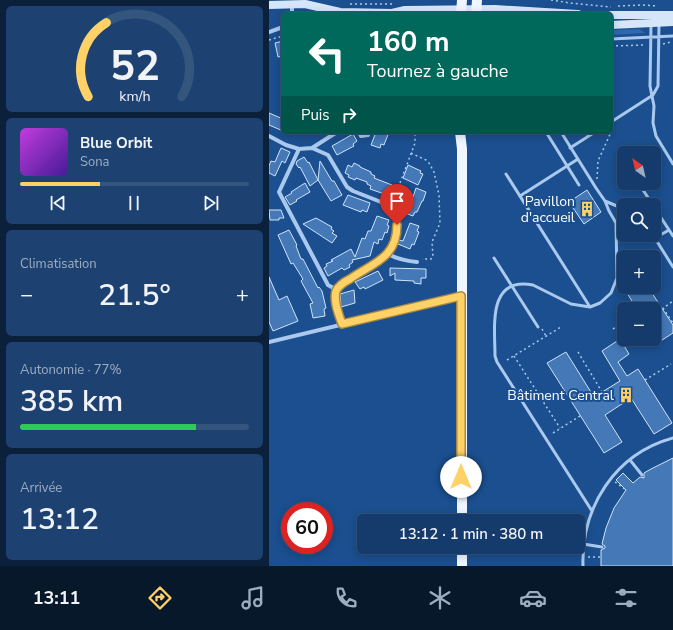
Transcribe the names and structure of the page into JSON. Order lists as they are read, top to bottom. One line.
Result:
{"places":{"building":["Pavillon d'accueil","Bâtiment Central"]},"north":"top left","page":{"turn":["160 m","Tournez à gauche"],"then":"Puis","song":["Blue Orbit","Sona"],"map_buttons":["+","−"],"tile":["Climatisation",["Autonomie · 77%","385 km"],["Arrivée","13:12"]],"heat":["−","21.5°","+"],"limit":"60","trip":"13:12 · 1 min · 380 m","tabs":"13:11","gauge":["52","km/h"]}}
